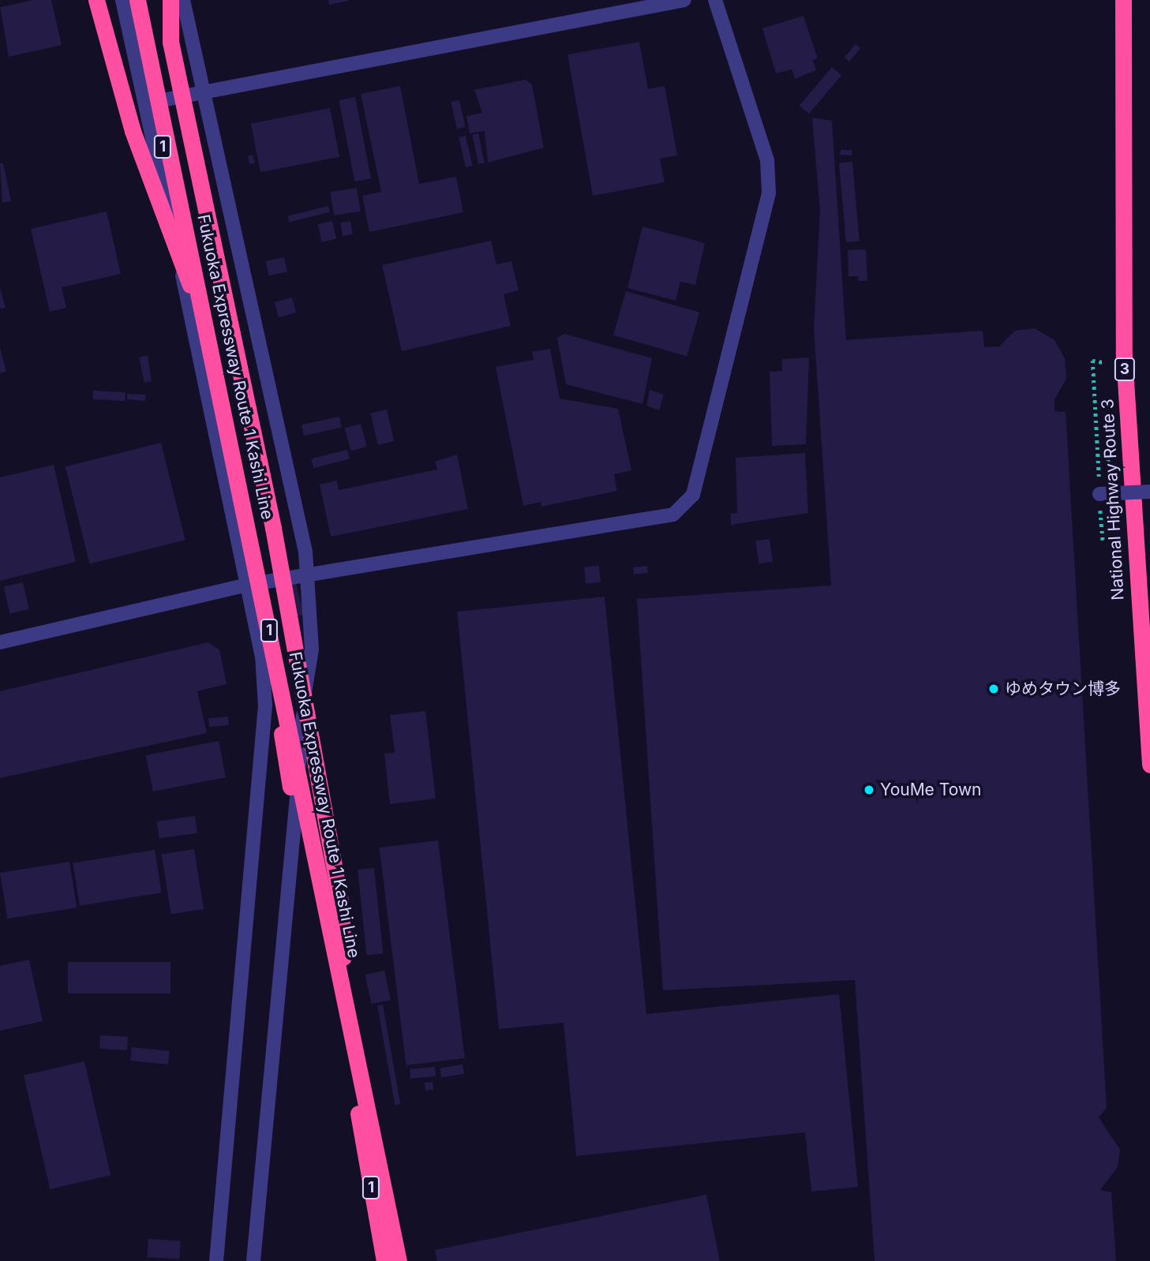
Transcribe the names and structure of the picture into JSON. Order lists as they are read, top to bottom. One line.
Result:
{"streets":{"highway":["1","Fukuoka Expressway Route 1 Kashi Line","3","National Highway Route 3"]},"places":["ゆめタウン博多","YouMe Town"]}
